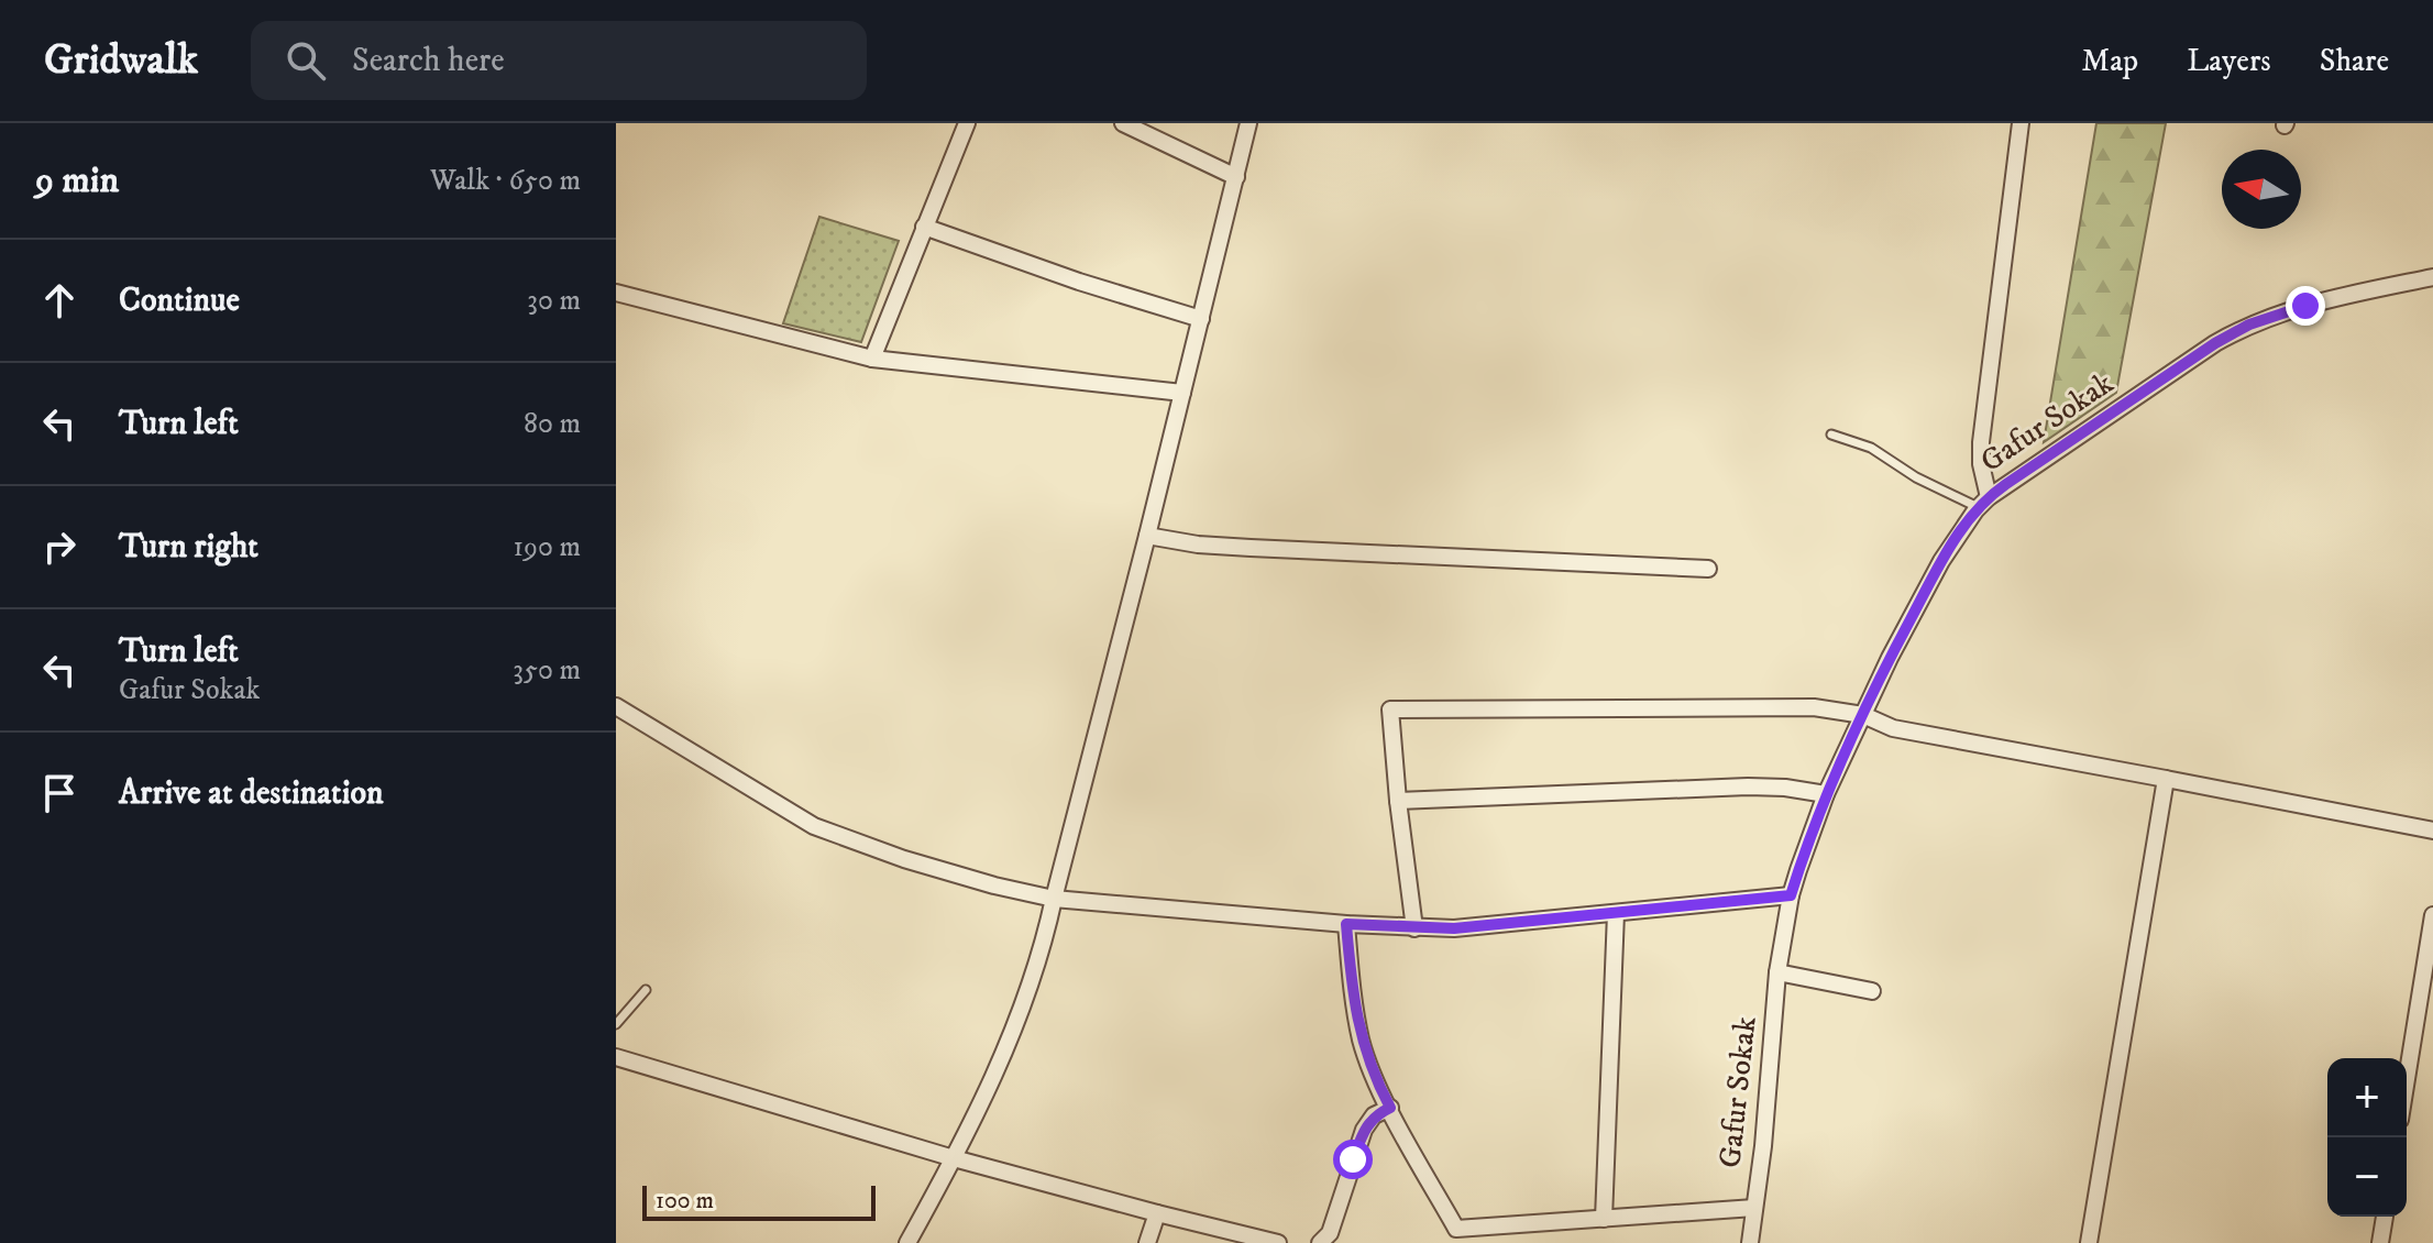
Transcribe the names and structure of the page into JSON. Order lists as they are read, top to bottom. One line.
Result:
{"streets":{"street":["Gafur Sokak"]},"scale_bar":"100 m","north":"left","page":{"header":"Gridwalk","search":"Search here","nav":["Map","Layers","Share"],"heading":["9 min","Walk · 650 m"],"list":[["Continue","30 m"],["Turn left","80 m"],["Turn right","190 m"],["Turn left","Gafur Sokak","350 m"],"Arrive at destination"],"map_buttons":["+","−"],"scale":"100 m"}}
